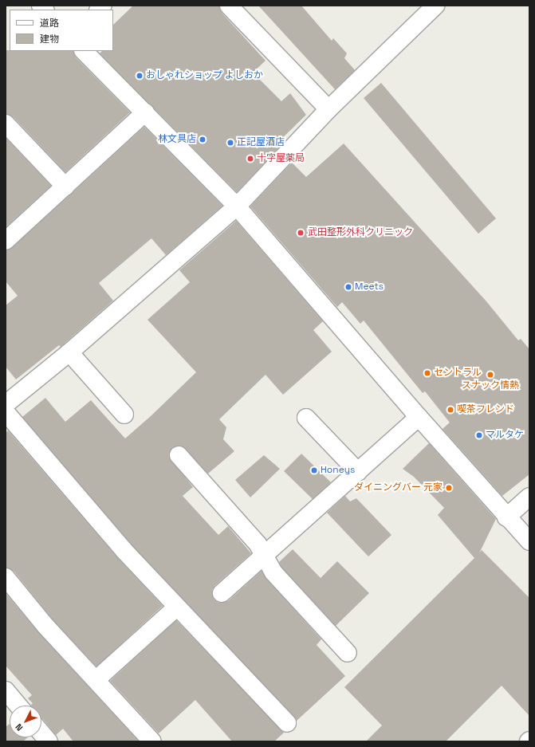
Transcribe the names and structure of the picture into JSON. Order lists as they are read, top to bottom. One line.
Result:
{"places":["おしゃれショップ よしおか","林文具店","正記屋酒店","十字屋薬局","武田整形外科クリニック","Meets","セントラル","スナック情熱","喫茶フレンド","マルタケ","Honeys","ダイニングバー 元家"],"legend":["道路","建物"],"north":"bottom left"}
